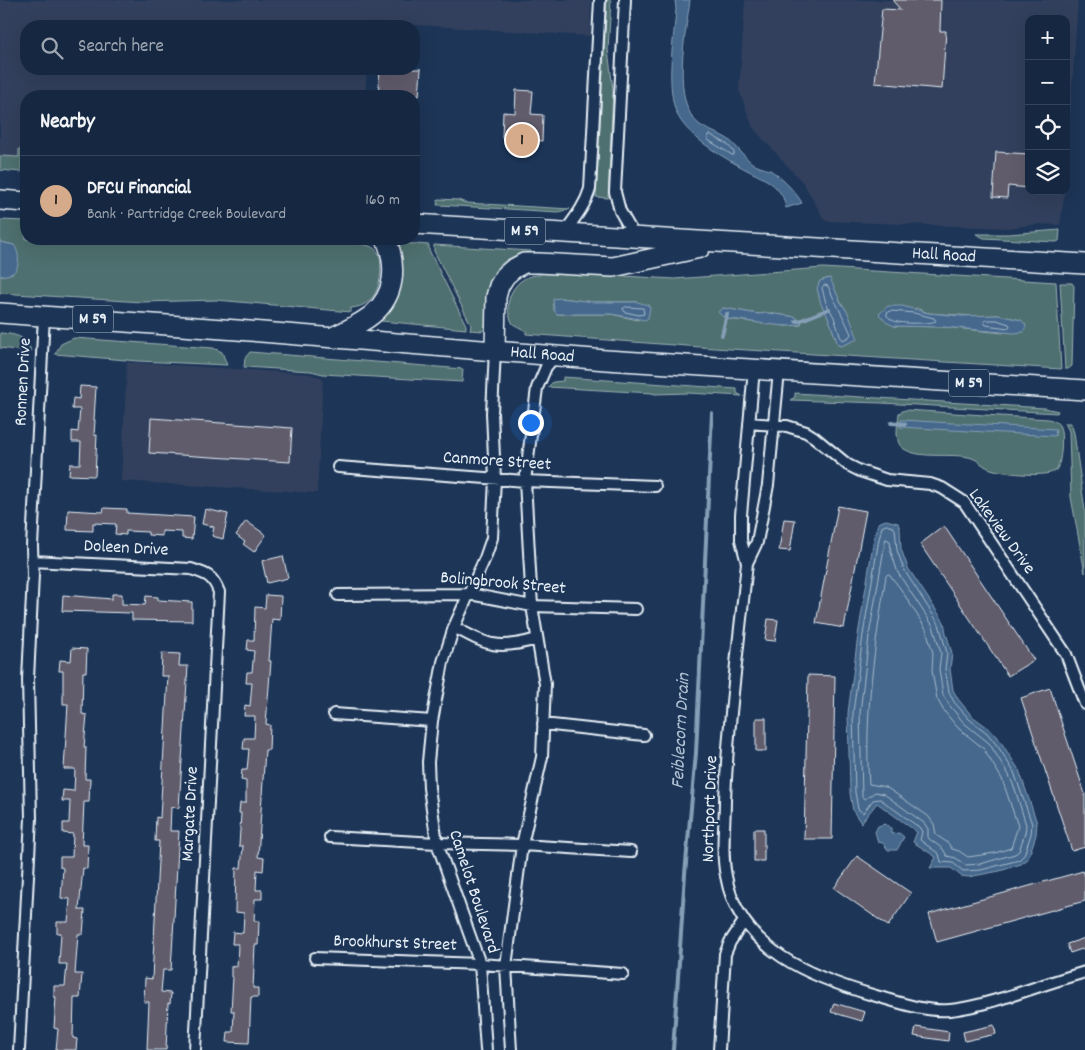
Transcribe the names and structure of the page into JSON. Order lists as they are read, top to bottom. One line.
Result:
{"streets":{"highway":["M 59","Hall Road"],"street":["Ronnen Drive","Canmore Street","Lakeview Drive","Doleen Drive","Bolingbrook Street","Northport Drive","Margate Drive","Camelot Boulevard","Brookhurst Street"]},"crossings":[["Hall Road","Ronnen Drive"],["Hall Road","Northport Drive"],["Hall Road","Camelot Boulevard"],["Ronnen Drive","Doleen Drive"],["Canmore Street","Camelot Boulevard"],["Lakeview Drive","Northport Drive"],["Doleen Drive","Margate Drive"],["Bolingbrook Street","Camelot Boulevard"],["Camelot Boulevard","Brookhurst Street"]],"water":["Feiblecorn Drain"],"page":{"map_buttons":["+","−"],"search":"Search here","heading":"Nearby","pins":"1","list":[{"mark":"1","name":"DFCU Financial","note":"Bank · Partridge Creek Boulevard","value":"160 m"}]}}
